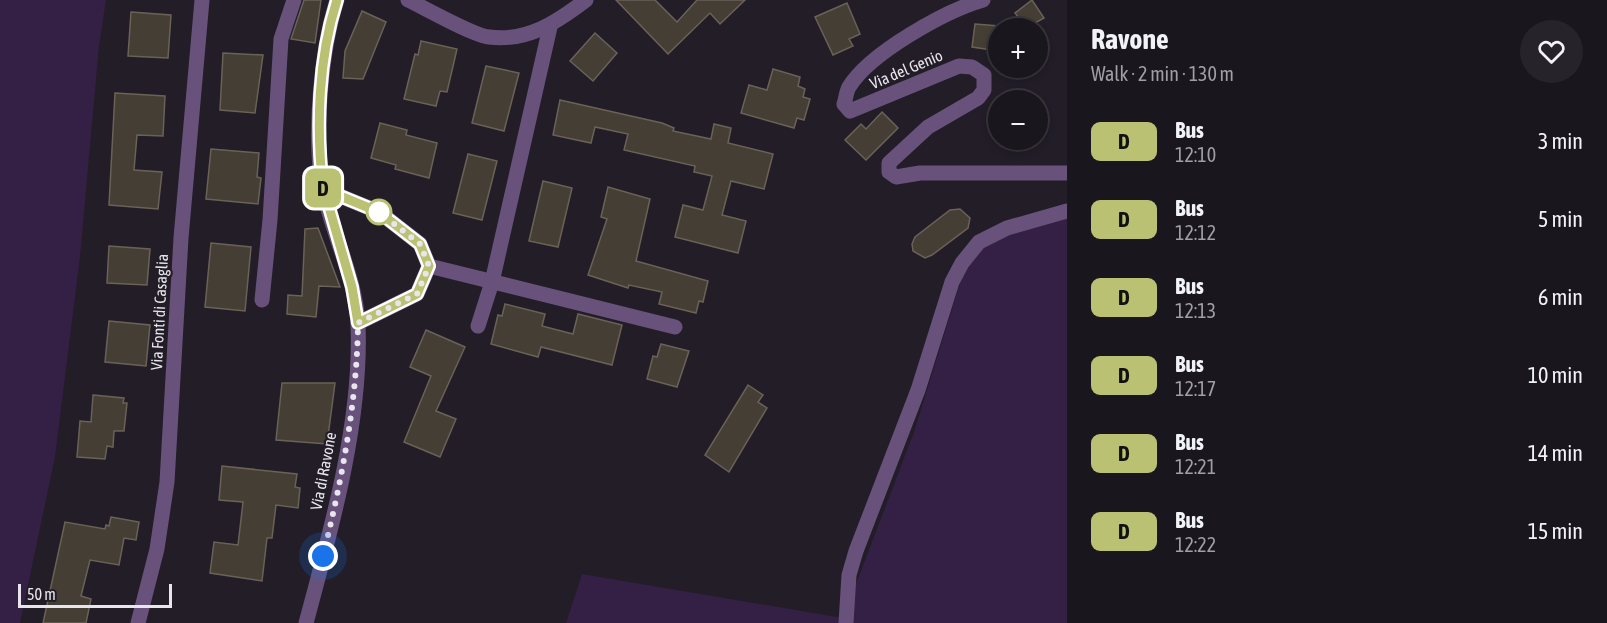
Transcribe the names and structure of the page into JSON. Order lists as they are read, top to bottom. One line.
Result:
{"streets":{"street":["Via del Genio","Via Fonti di Casaglia","Via di Ravone"]},"lines":["bus line D"],"scale_bar":"50 m","page":{"on_map":"D","heading":["Ravone","Walk · 2 min · 130 m"],"map_buttons":["+","−"],"list":[{"mark":"D","name":"Bus","note":"12:10","value":"3 min"},{"mark":"D","name":"Bus","note":"12:12","value":"5 min"},{"mark":"D","name":"Bus","note":"12:13","value":"6 min"},{"mark":"D","name":"Bus","note":"12:17","value":"10 min"},{"mark":"D","name":"Bus","note":"12:21","value":"14 min"},{"mark":"D","name":"Bus","note":"12:22","value":"15 min"}],"scale":"50 m"}}
